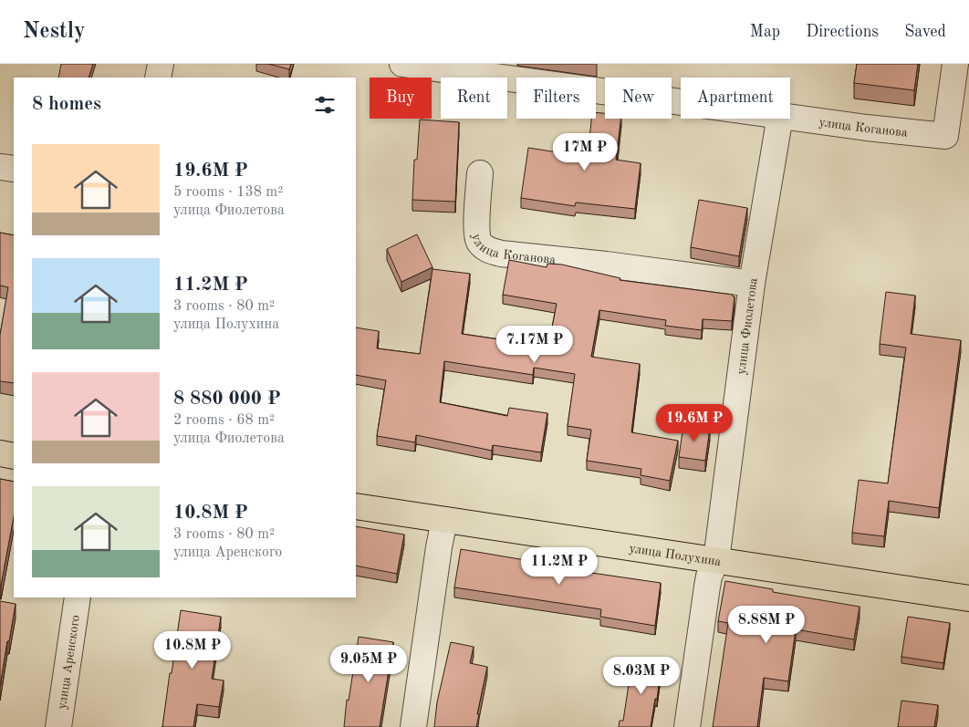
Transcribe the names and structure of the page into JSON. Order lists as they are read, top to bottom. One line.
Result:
{"streets":{"main road":["улица Полухина"],"street":["улица Коганова","улица Фиолетова","улица Аренского"]},"crossings":[["улица Коганова","улица Фиолетова"],["улица Фиолетова","улица Полухина"]],"page":{"header":"Nestly","nav":["Map","Directions","Saved"],"chip":["Buy","Rent","Filters","New","Apartment"],"heading":"8 homes","list":[{"name":"19.6M ₽","note":"5 rooms · 138 m² · улица Фиолетова"},{"name":"11.2M ₽","note":"3 rooms · 80 m² · улица Полухина"},{"name":"8 880 000 ₽","note":"2 rooms · 68 m² · улица Фиолетова"},{"name":"10.8M ₽","note":"3 rooms · 80 m² · улица Аренского"}],"price":["17M ₽","7.17M ₽","19.6M ₽","11.2M ₽","8.88M ₽","10.8M ₽","9.05M ₽","8.03M ₽"]}}
